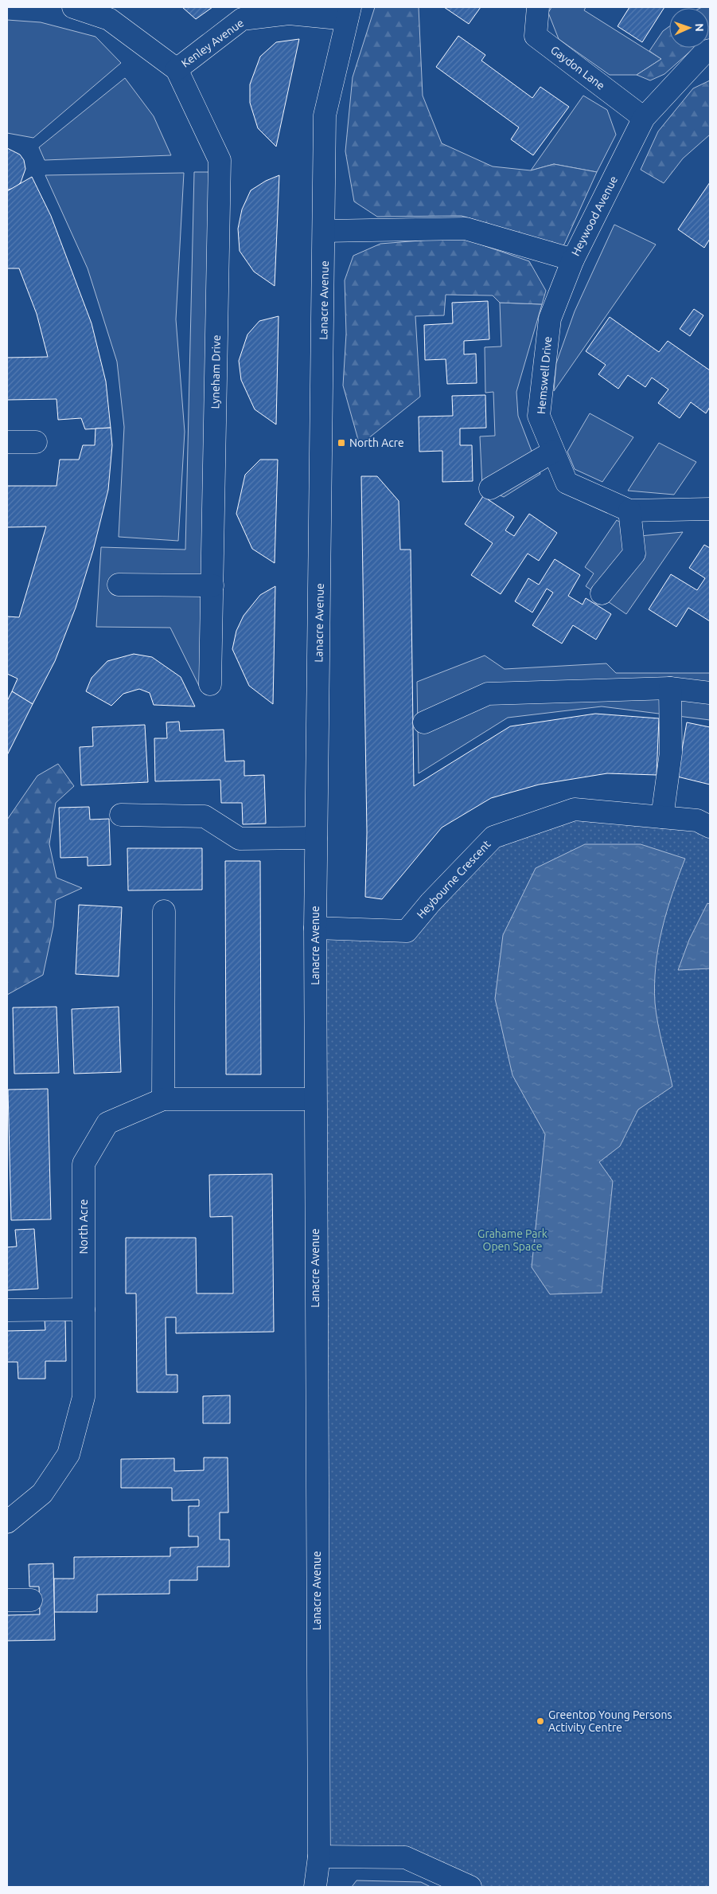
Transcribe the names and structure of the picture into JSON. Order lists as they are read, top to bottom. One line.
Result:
{"streets":{"street":["Kenley Avenue","Gaydon Lane","Heywood Avenue","Lanacre Avenue","Lyneham Drive","Hemswell Drive","Heybourne Crescent","North Acre"]},"crossings":[["Kenley Avenue","Lanacre Avenue"],["Kenley Avenue","Lyneham Drive"],["Gaydon Lane","Heywood Avenue"],["Heywood Avenue","Lanacre Avenue"],["Heywood Avenue","Hemswell Drive"],["Lanacre Avenue","Heybourne Crescent"],["Lanacre Avenue","North Acre"]],"parks":["Grahame Park Open Space"],"places":{"transit":["North Acre"],"other":["Greentop Young Persons Activity Centre"]},"north":"right"}
